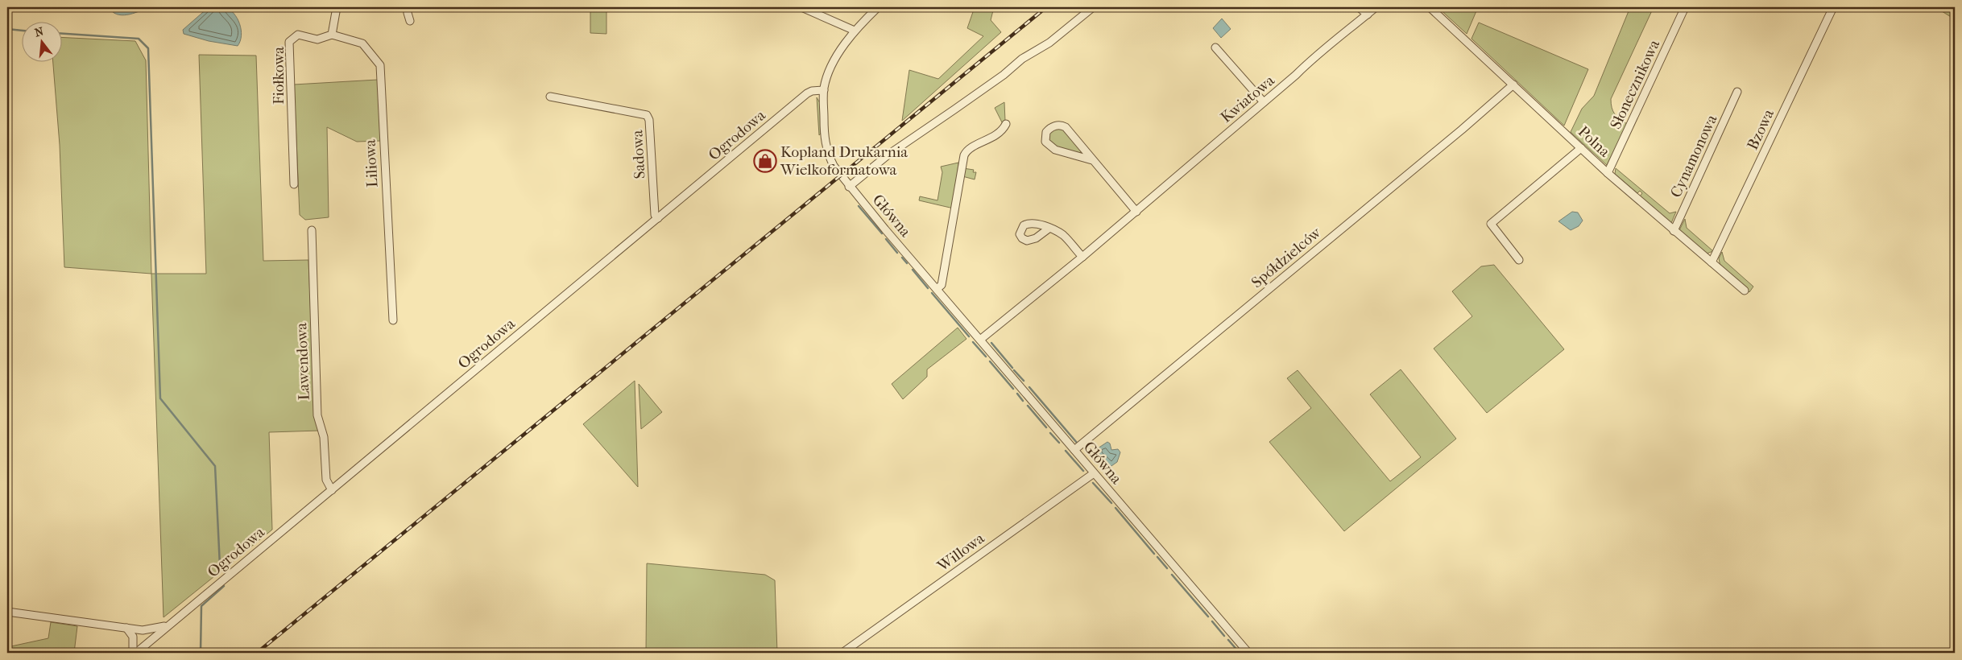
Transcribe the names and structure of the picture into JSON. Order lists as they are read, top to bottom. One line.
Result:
{"streets":{"street":["Fiołkowa","Słonecznikowa","Kwiatowa","Bzowa","Ogrodowa","Polna","Sadowa","Cynamonowa","Liliowa","Główna","Spółdzielców","Lawendowa","Willowa"]},"crossings":[["Fiołkowa","Liliowa"],["Słonecznikowa","Polna"],["Kwiatowa","Główna"],["Bzowa","Polna"],["Ogrodowa","Sadowa"],["Ogrodowa","Główna"],["Ogrodowa","Lawendowa"],["Polna","Cynamonowa"],["Polna","Spółdzielców"],["Główna","Spółdzielców"],["Główna","Willowa"]],"places":{"shop":["Kopland Drukarnia Wielkoformatowa"]},"north":"top"}
